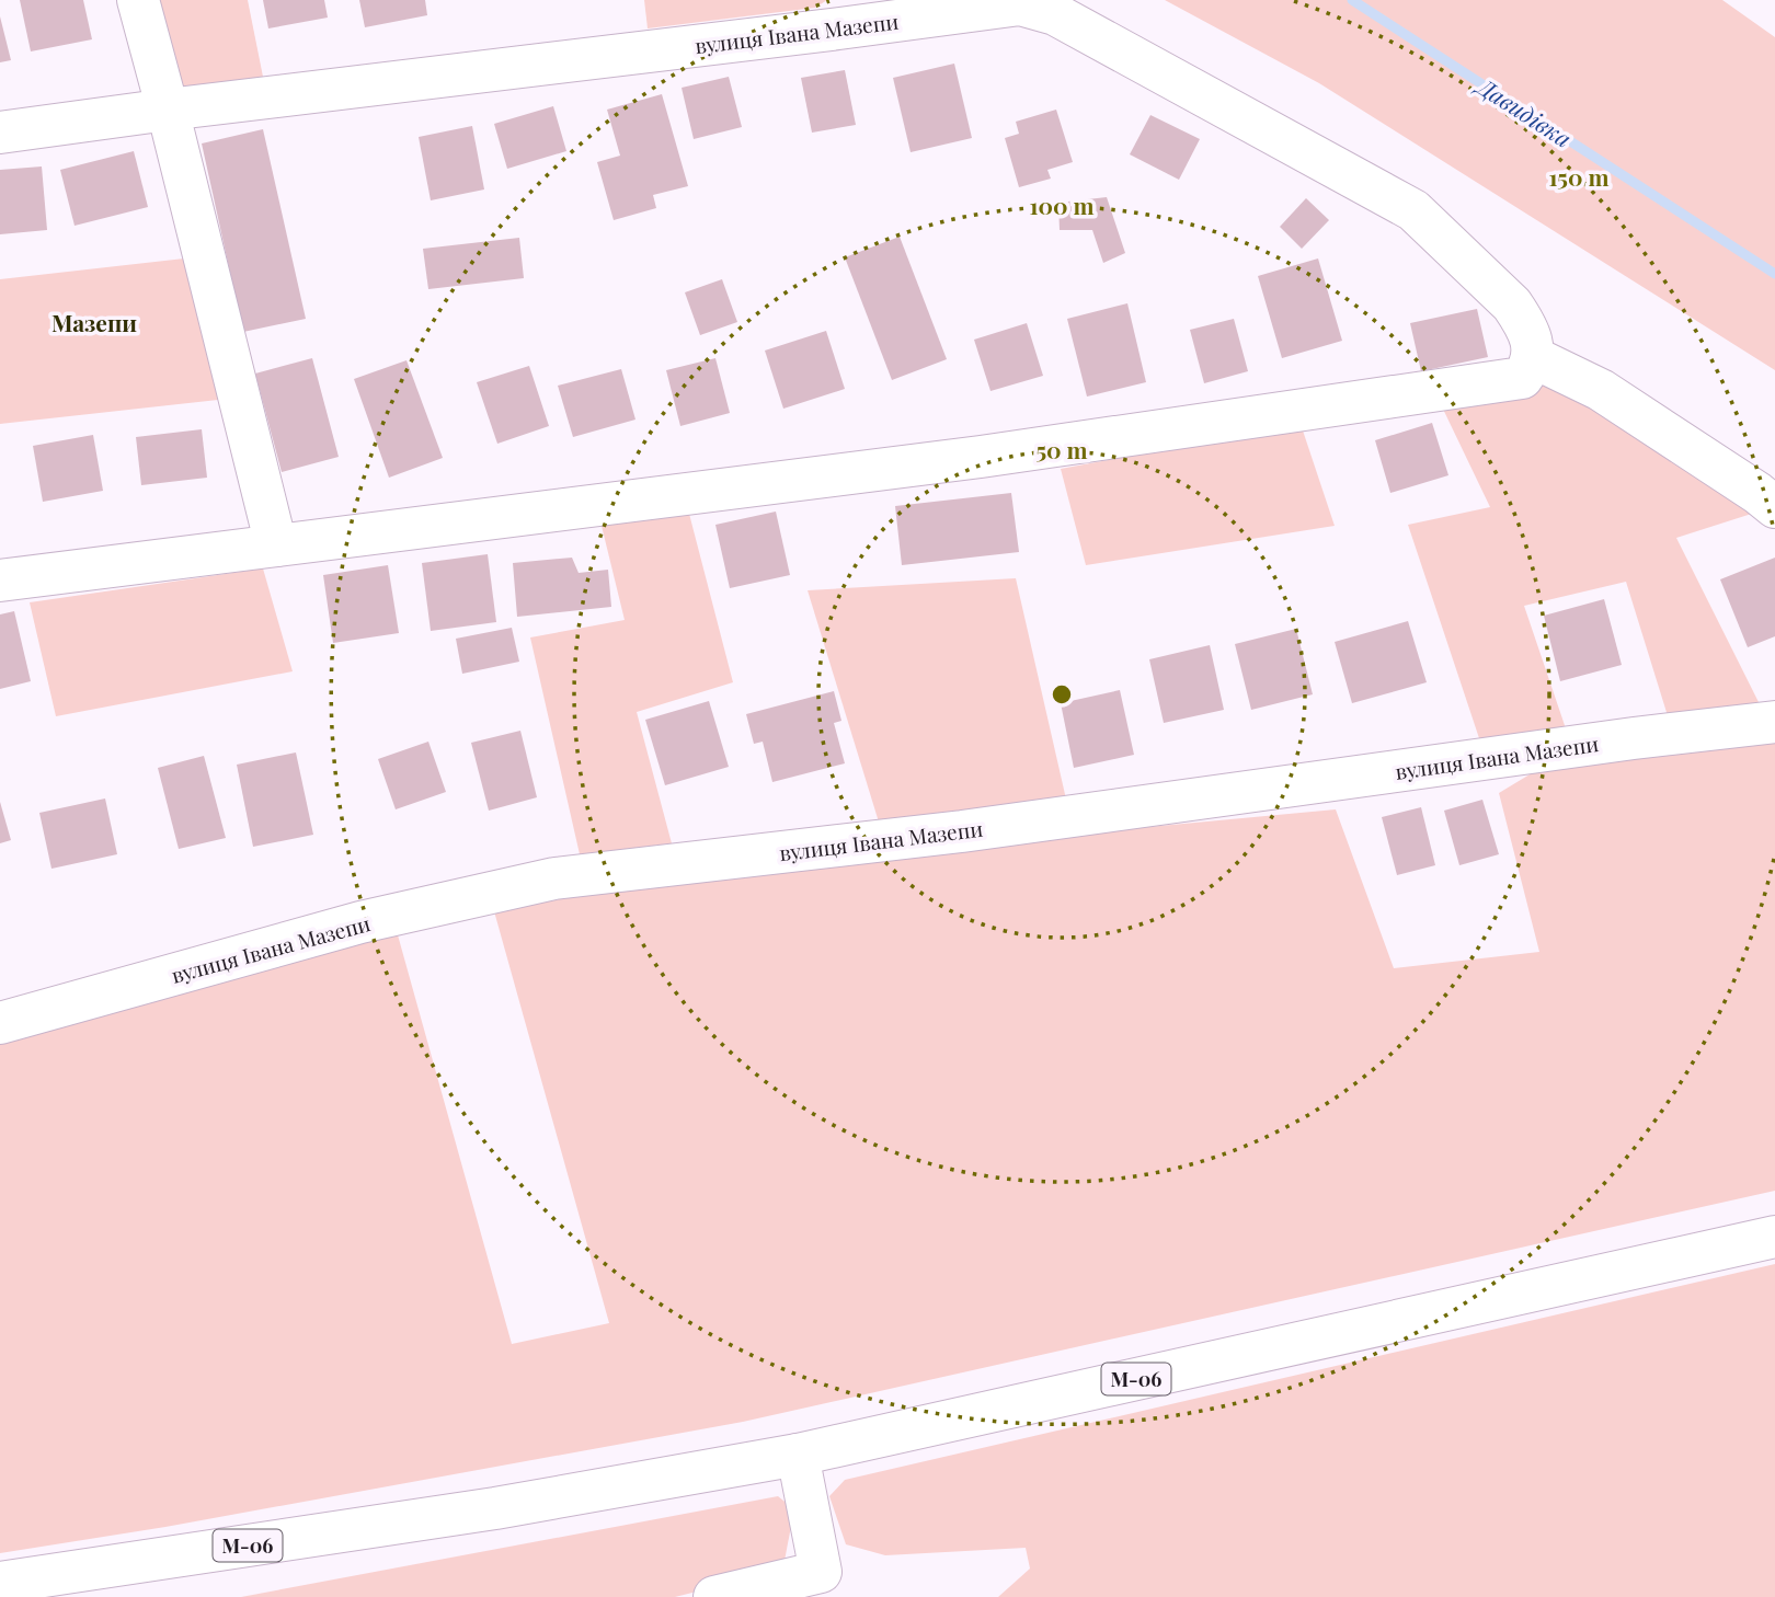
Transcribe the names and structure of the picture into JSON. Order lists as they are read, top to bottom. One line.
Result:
{"streets":{"main road":["вулиця Івана Мазепи","М-06"]},"districts":["Мазепи"],"water":["Давидівка"],"rings":["150 m","100 m","50 m"]}
